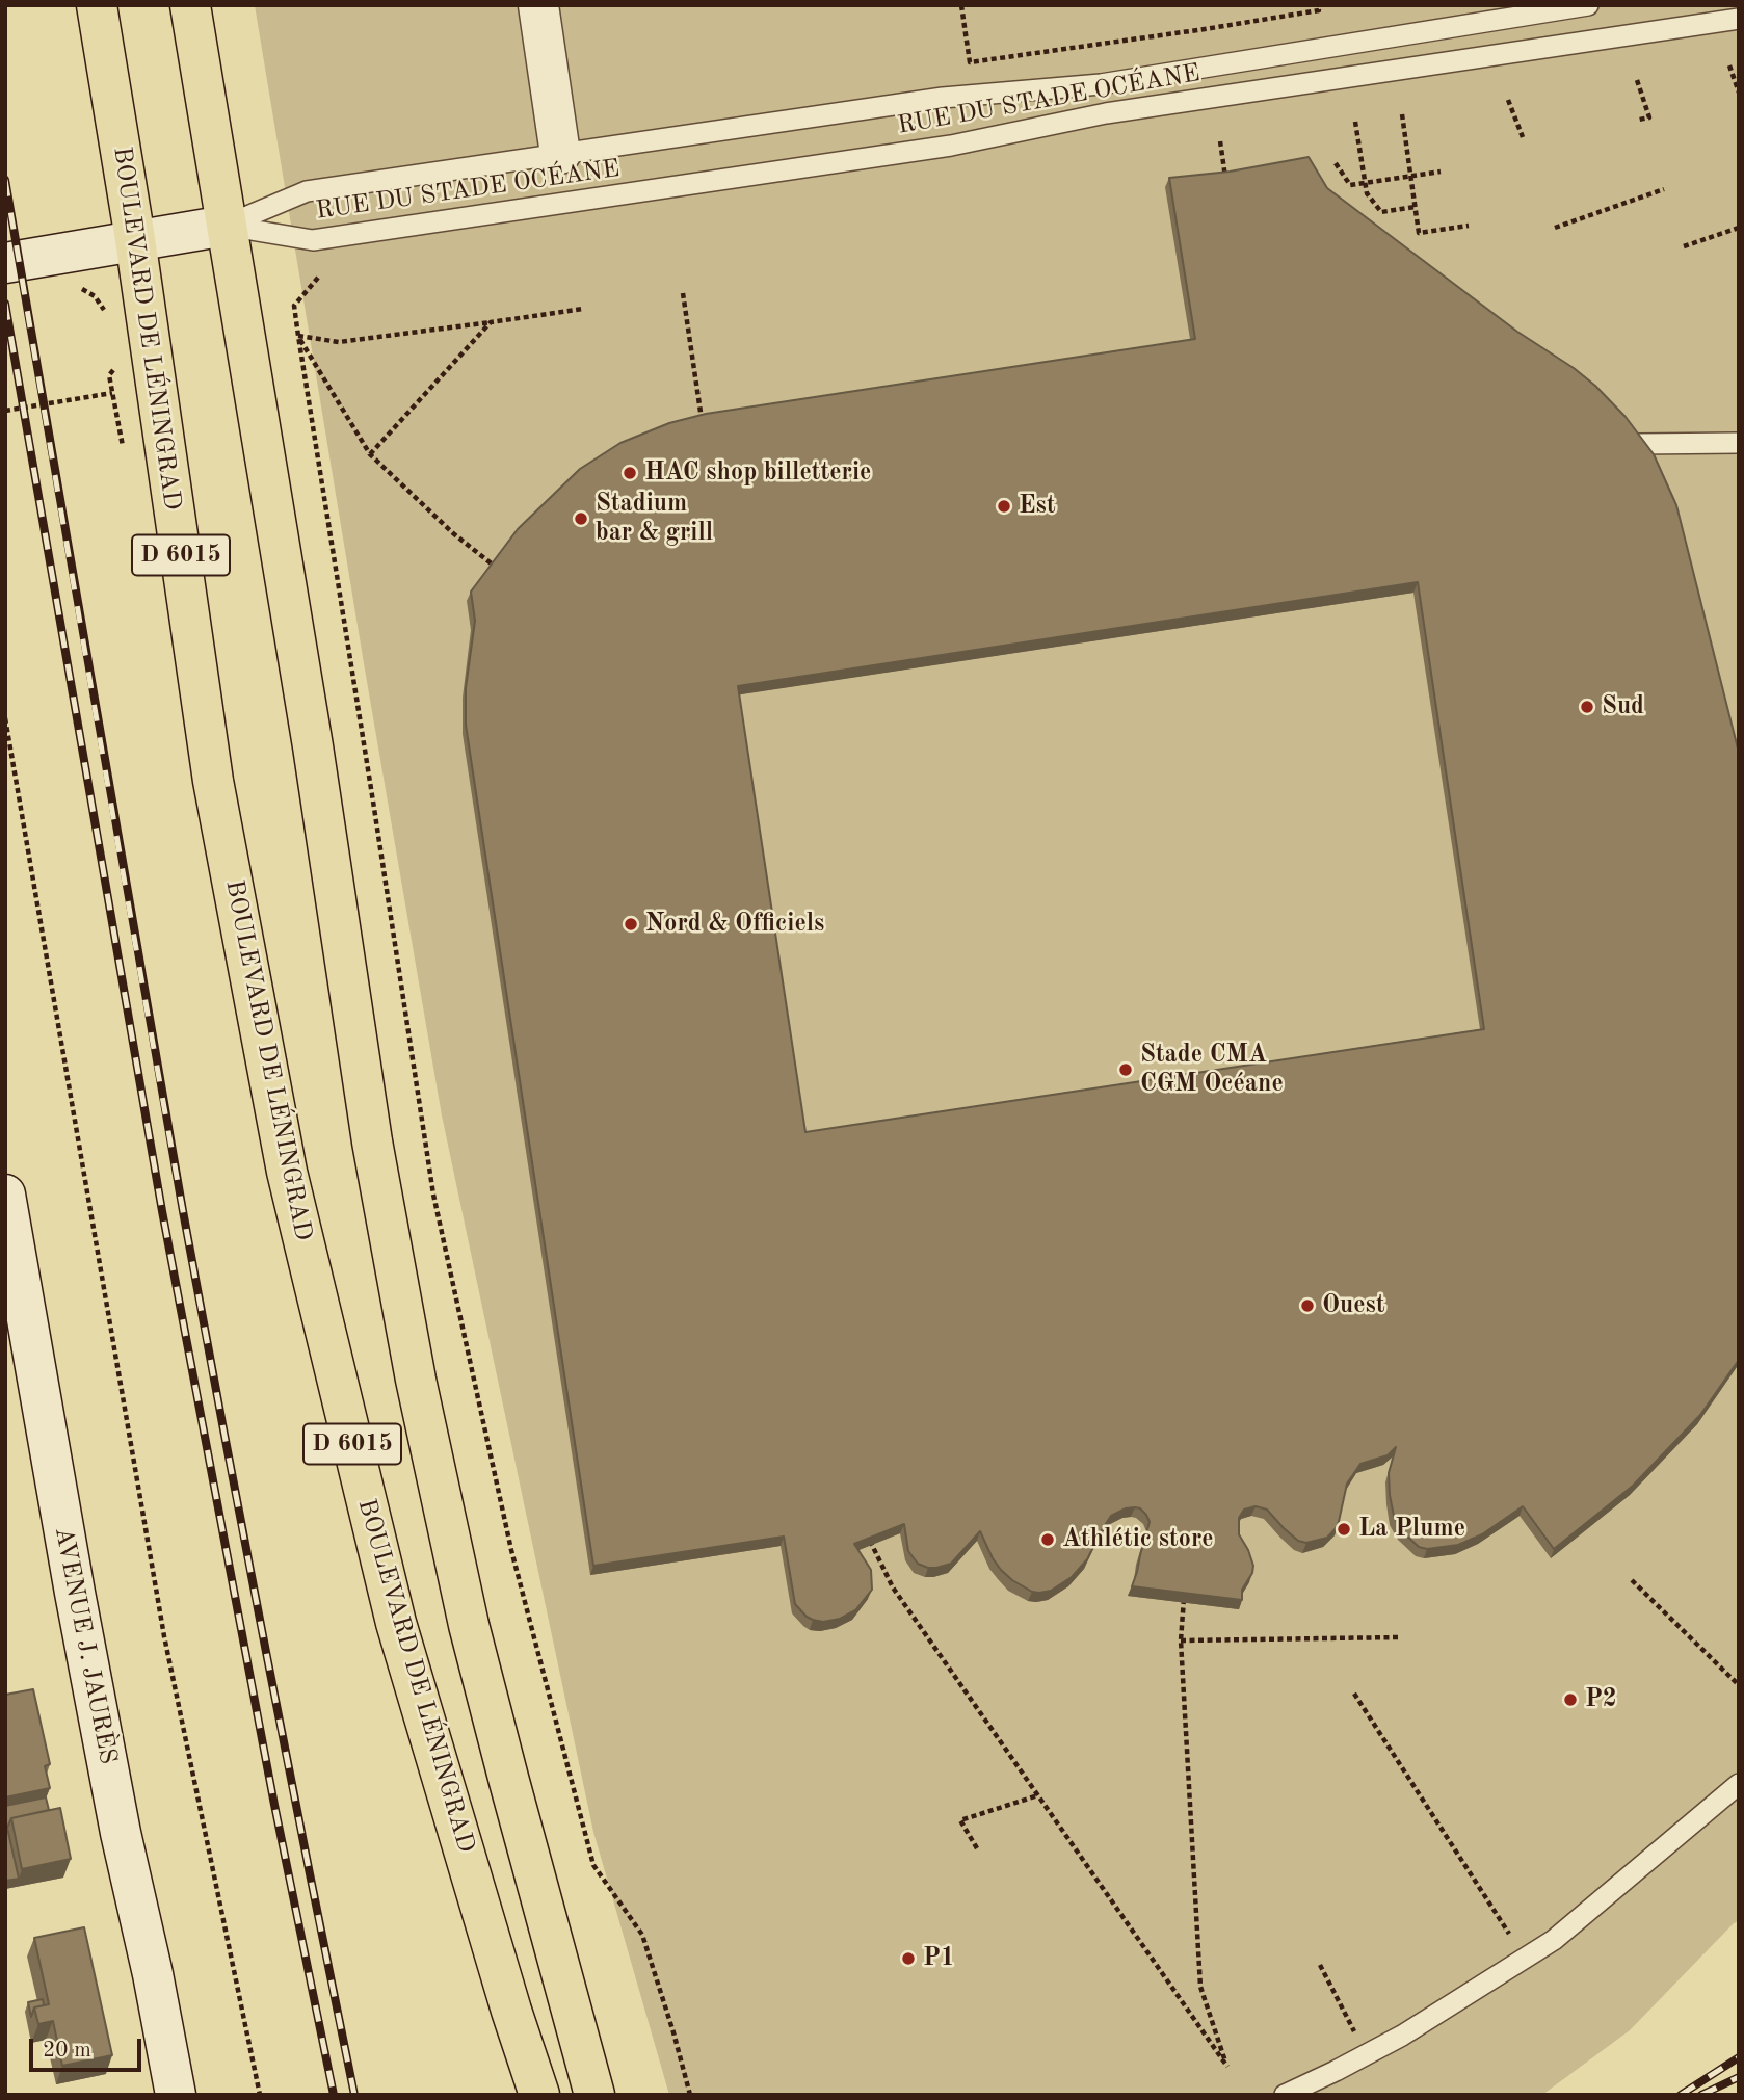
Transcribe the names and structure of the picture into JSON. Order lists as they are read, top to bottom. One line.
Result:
{"streets":{"main road":["BOULEVARD DE LÉNINGRAD","D 6015"],"street":["AVENUE J. JAURÈS"],"lane":["RUE DU STADE OCÉANE"]},"crossings":[["RUE DU STADE OCÉANE","D 6015"]],"places":["HAC shop billetterie","Est","Stadium bar & grill","Sud","Nord & Officiels","Stade CMA CGM Océane","Ouest","La Plume","Athlétic store","P2","P1"],"scale_bar":"20 m"}
